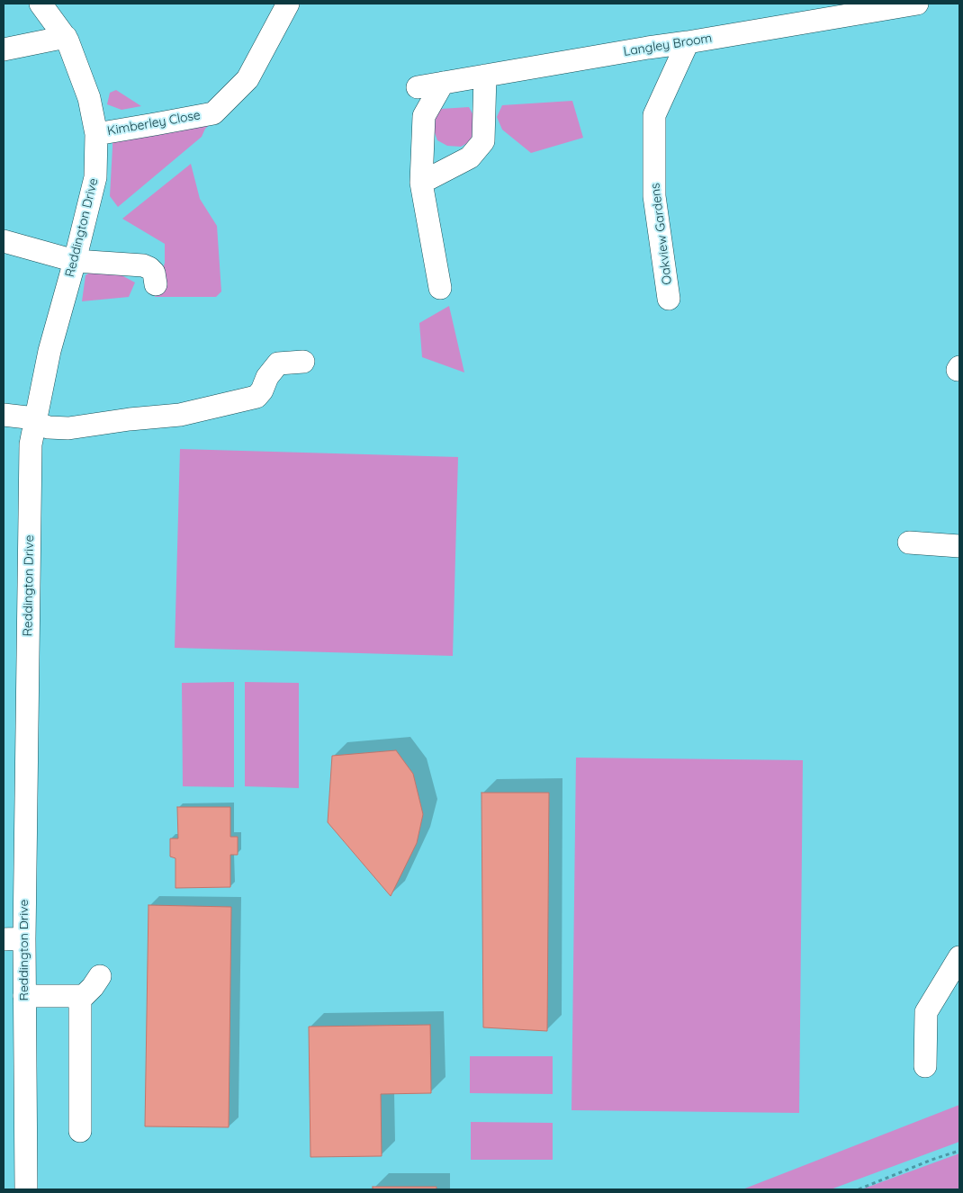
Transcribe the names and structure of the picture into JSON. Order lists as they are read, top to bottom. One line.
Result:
{"streets":{"street":["Langley Broom","Kimberley Close","Reddington Drive","Oakview Gardens"]},"crossings":[["Langley Broom","Oakview Gardens"],["Kimberley Close","Reddington Drive"]]}
